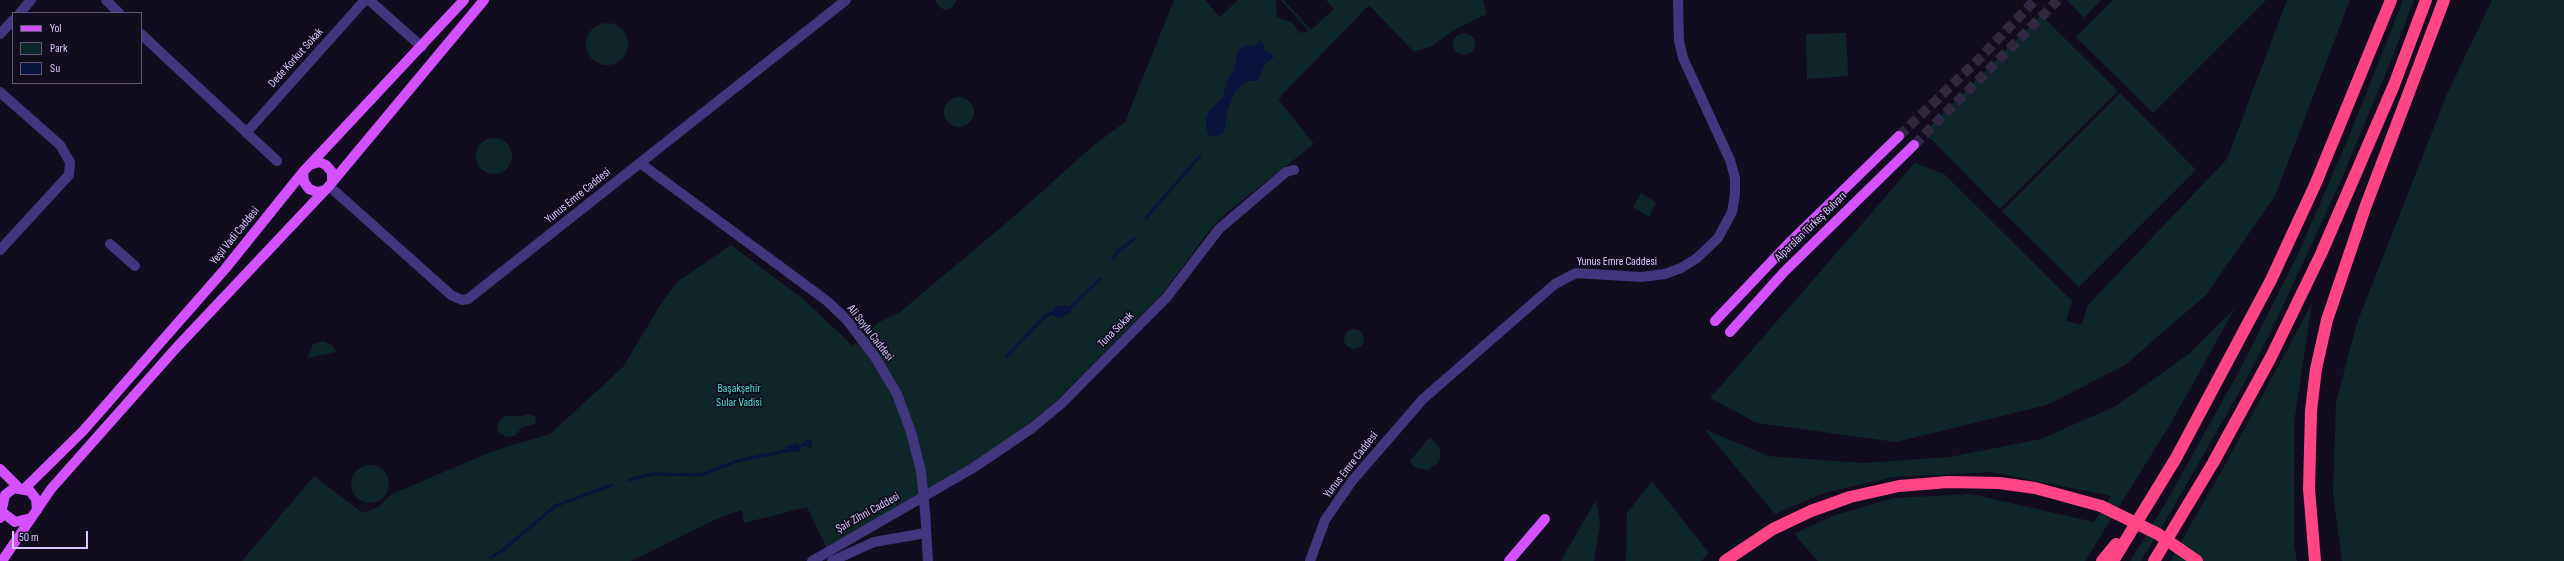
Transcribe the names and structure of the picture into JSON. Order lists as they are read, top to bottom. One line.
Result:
{"streets":{"main road":["Alparslan Türkeş Bulvarı","Yeşil Vadi Caddesi"],"street":["Dede Korkut Sokak","Yunus Emre Caddesi","Tuna Sokak","Ali Soylu Caddesi","Şair Zihni Caddesi"]},"crossings":[["Yunus Emre Caddesi","Yeşil Vadi Caddesi"],["Yunus Emre Caddesi","Ali Soylu Caddesi"],["Tuna Sokak","Şair Zihni Caddesi"]],"parks":["Başakşehir Sular Vadisi"],"legend":["Yol","Park","Su"],"scale_bar":"50 m"}
